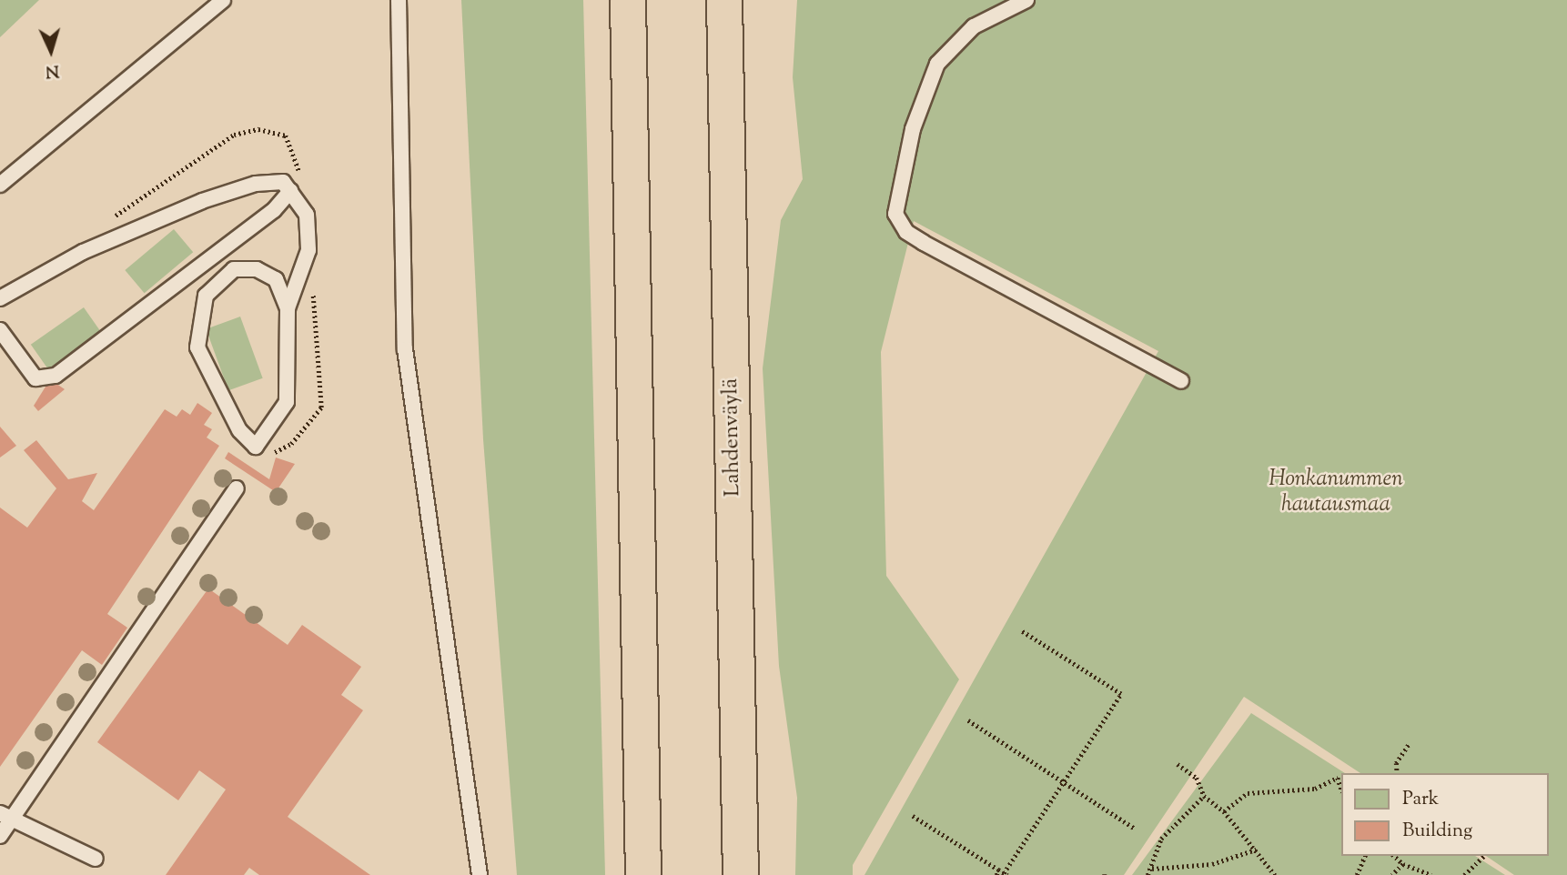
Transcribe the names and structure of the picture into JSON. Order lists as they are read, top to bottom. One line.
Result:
{"streets":{"highway":["Lahdenväylä"]},"parks":["Honkanummen hautausmaa"],"legend":["Park","Building"],"north":"bottom"}
